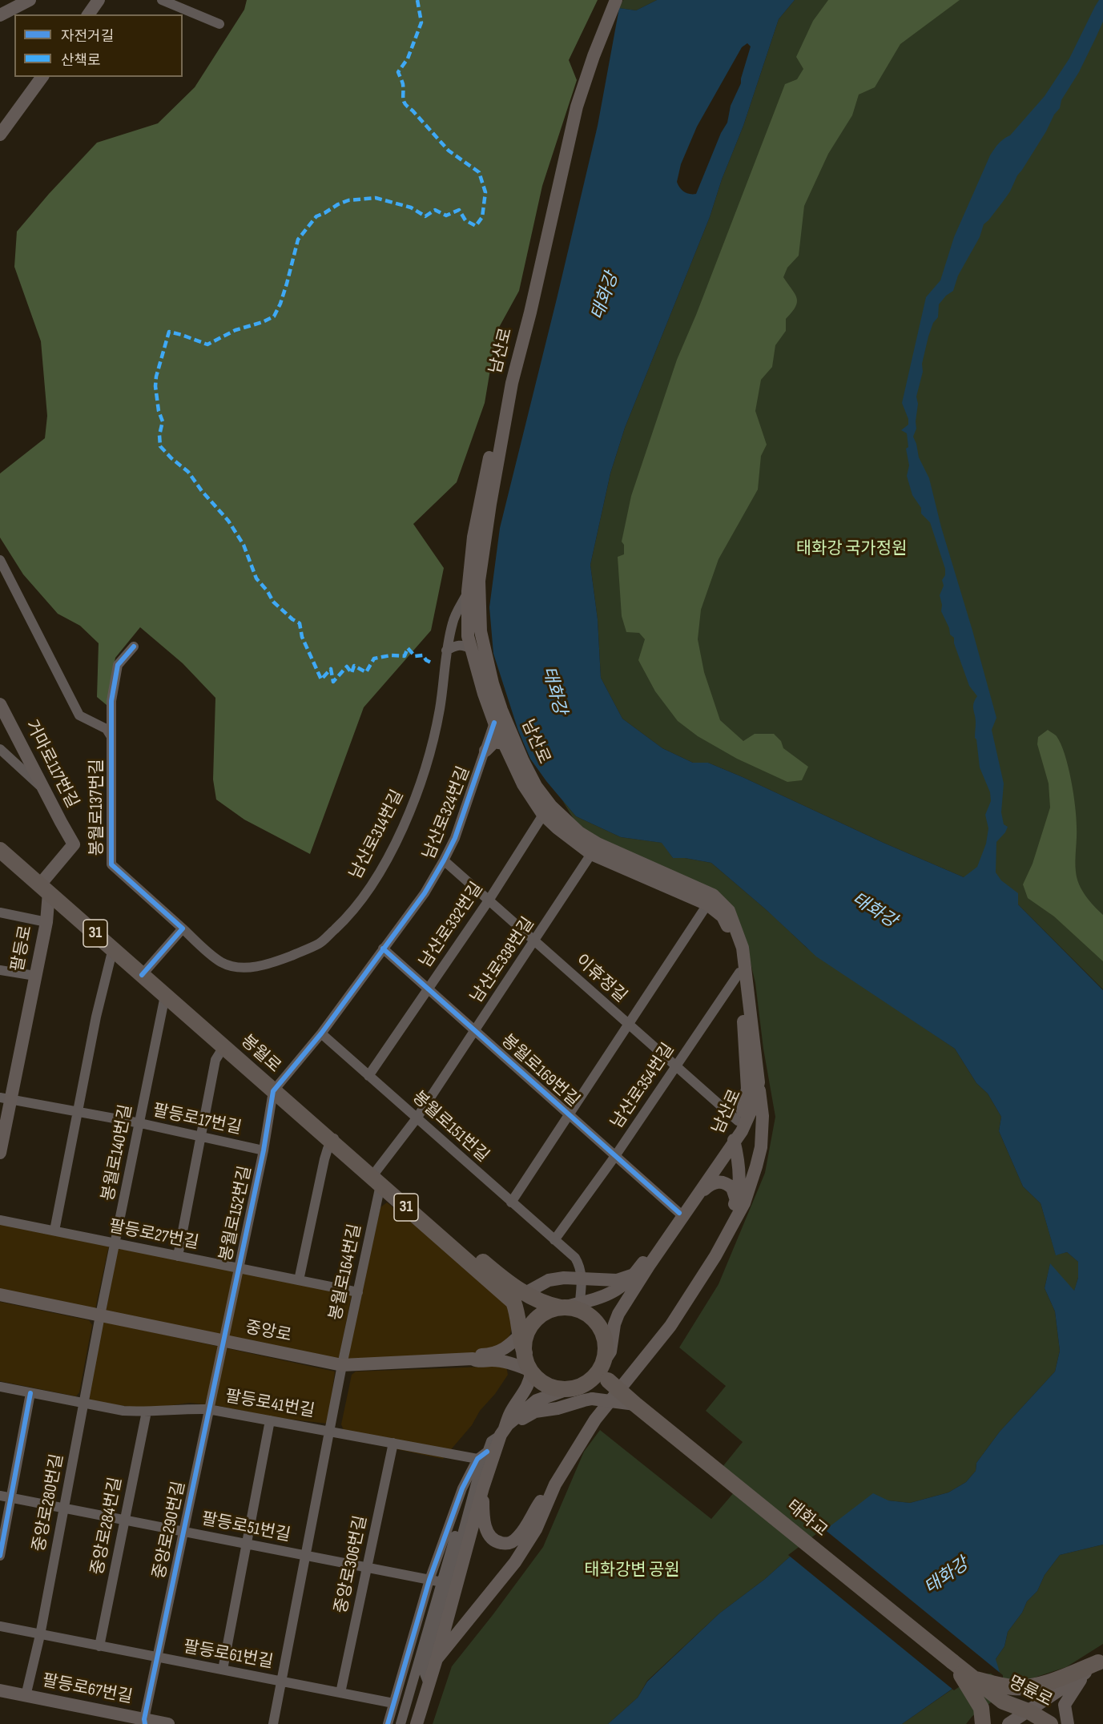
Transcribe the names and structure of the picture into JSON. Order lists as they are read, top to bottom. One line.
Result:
{"streets":{"main road":["남산로","거마로117번길","31","팔등로","봉월로","중앙로","태화교","팔등로67번길","명륜로"],"street":["봉월로137번길","남산로324번길","남산로314번길","남산로332번길","남산로338번길","이휴정길","봉월로169번길","남산로354번길","팔등로17번길","봉월로151번길","봉월로140번길","봉월로152번길","팔등로27번길","봉월로164번길","팔등로41번길","중앙로280번길","중앙로284번길","팔등로51번길","중앙로290번길","중앙로306번길","팔등로61번길"]},"crossings":[["남산로","남산로324번길"],["남산로","남산로314번길"],["남산로","남산로332번길"],["남산로","남산로338번길"],["남산로","이휴정길"],["남산로","봉월로169번길"],["남산로","남산로354번길"],["남산로","봉월로151번길"],["남산로","중앙로"],["남산로","태화교"],["거마로117번길","팔등로"],["거마로117번길","봉월로"],["봉월로137번길","남산로314번길"],["남산로324번길","이휴정길"],["남산로324번길","봉월로169번길"],["남산로324번길","봉월로151번길"],["남산로332번길","이휴정길"],["남산로332번길","봉월로169번길"],["남산로332번길","봉월로151번길"],["31","남산로338번길"],["31","봉월로164번길"],["팔등로","봉월로"],["팔등로","팔등로17번길"],["남산로338번길","이휴정길"],["남산로338번길","봉월로169번길"],["남산로338번길","봉월로151번길"],["남산로338번길","봉월로164번길"],["이휴정길","남산로354번길"],["봉월로","봉월로140번길"],["봉월로","봉월로152번길"],["봉월로169번길","남산로354번길"],["남산로354번길","봉월로151번길"],["팔등로17번길","봉월로140번길"],["팔등로17번길","봉월로152번길"],["봉월로151번길","중앙로"],["봉월로151번길","태화교"],["봉월로140번길","팔등로27번길"],["봉월로140번길","중앙로"],["봉월로140번길","중앙로280번길"],["봉월로152번길","팔등로27번길"],["봉월로152번길","중앙로"],["봉월로152번길","중앙로290번길"],["팔등로27번길","봉월로164번길"],["봉월로164번길","중앙로"],["봉월로164번길","팔등로41번길"],["봉월로164번길","팔등로51번길"],["봉월로164번길","팔등로61번길"],["중앙로","중앙로280번길"],["중앙로","태화교"],["중앙로","중앙로290번길"],["팔등로41번길","중앙로280번길"],["팔등로41번길","중앙로284번길"],["팔등로41번길","중앙로290번길"],["팔등로41번길","중앙로306번길"],["중앙로280번길","팔등로51번길"],["중앙로280번길","팔등로61번길"],["중앙로280번길","팔등로67번길"],["태화교","명륜로"],["중앙로284번길","팔등로51번길"],["중앙로284번길","팔등로61번길"],["팔등로51번길","중앙로290번길"],["팔등로51번길","중앙로306번길"],["중앙로290번길","팔등로61번길"],["중앙로290번길","팔등로67번길"],["중앙로306번길","팔등로61번길"]],"water":["태화강"],"parks":["태화강 국가정원","태화강변 공원"],"legend":["자전거길","산책로"]}
